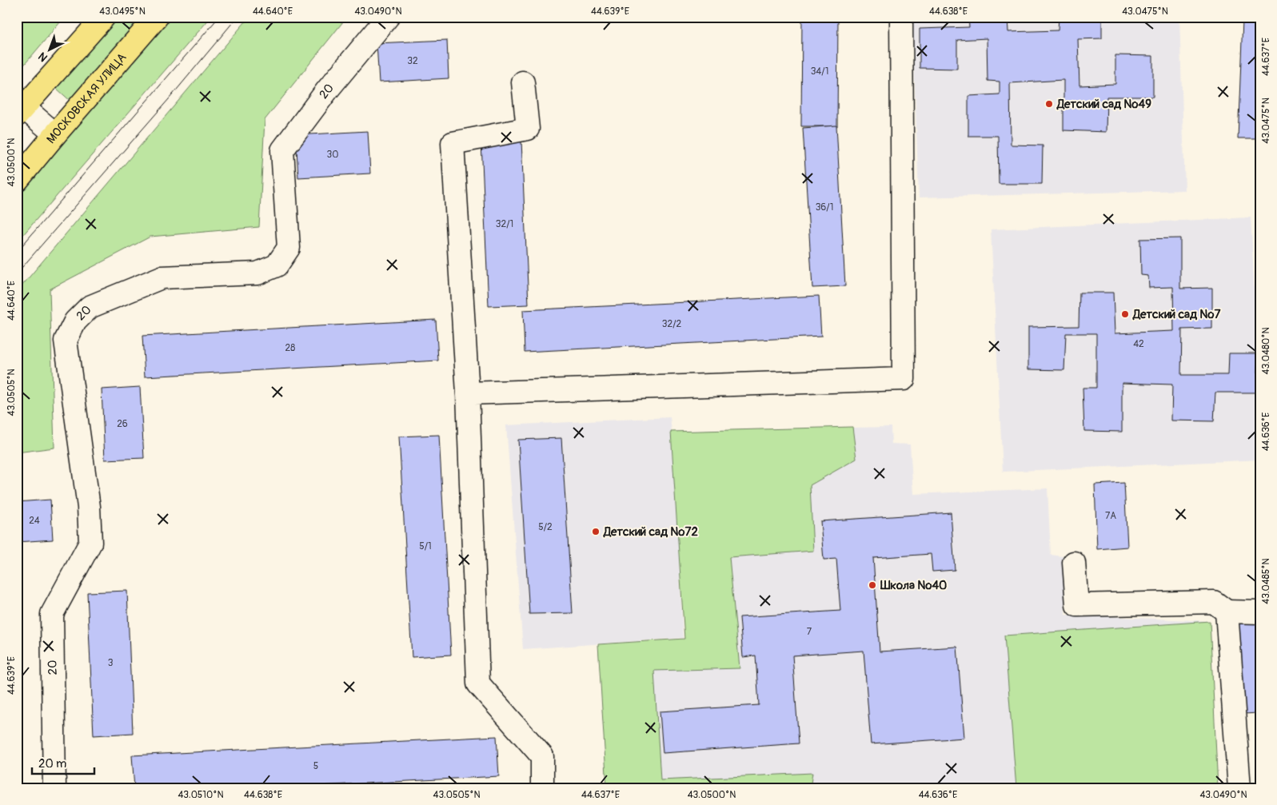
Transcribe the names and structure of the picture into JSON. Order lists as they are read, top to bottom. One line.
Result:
{"streets":{"highway":["МОСКОВСКАЯ УЛИЦА"],"lane":["20"]},"places":["Детский сад №49","Детский сад №7","Детский сад №72","Школа №40"],"house_numbers":["32","34/1","30","36/1","32/1","32/2","42","28","26","7А","24","5/2","5/1","7","3","5"],"scale_bar":"20 m","north":"bottom left","coordinates":["43.0495°N","44.640°E","43.0490°N","44.639°E","44.638°E","43.0475°N","44.637°E","43.0500°N","43.0480°N","43.0505°N","44.636°E","43.0485°N","43.0510°N"]}
